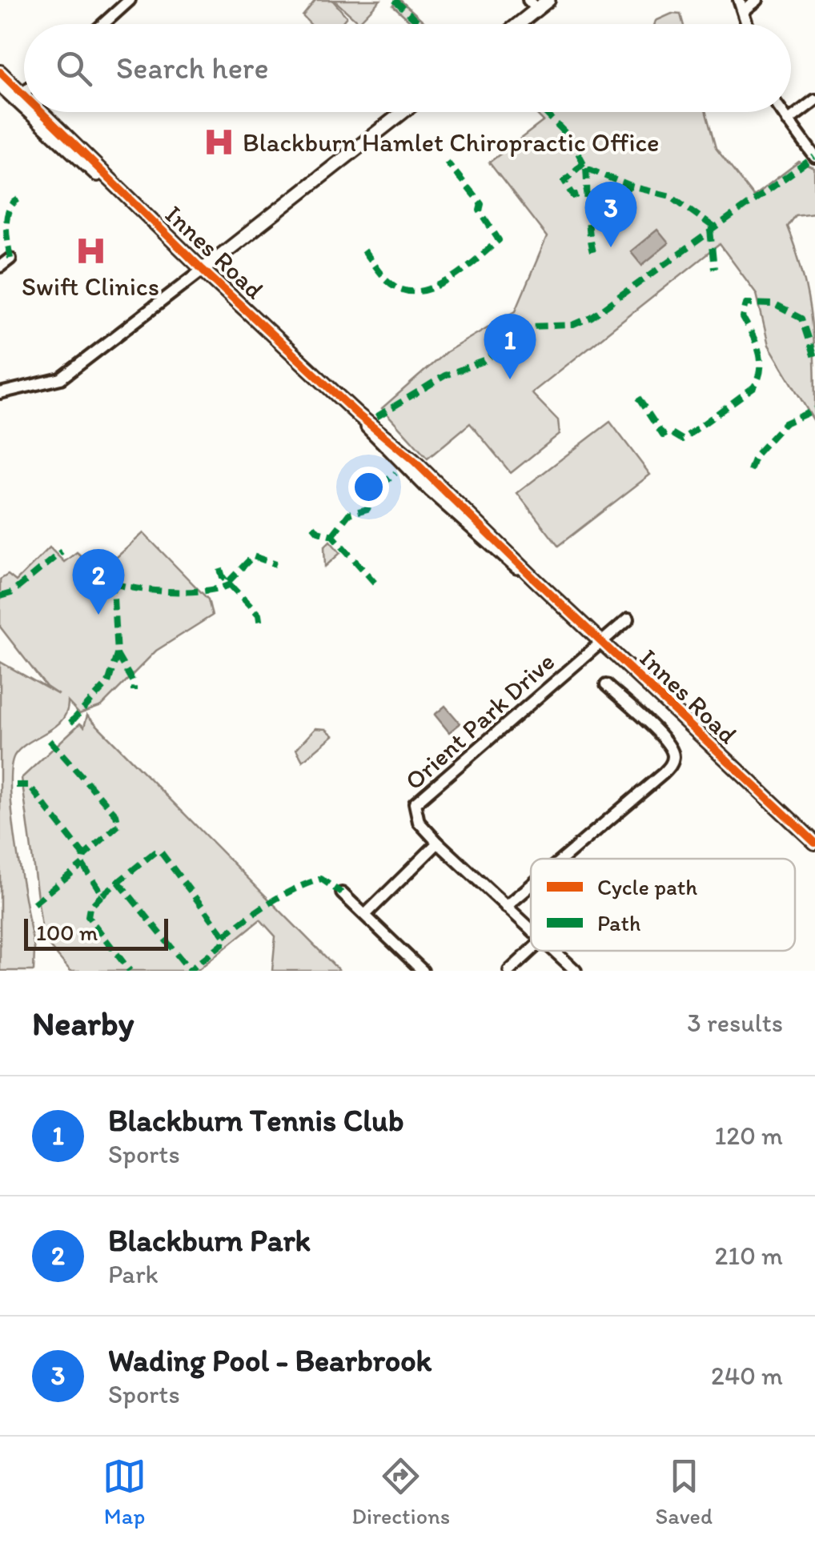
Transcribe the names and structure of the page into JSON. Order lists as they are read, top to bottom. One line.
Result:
{"streets":{"street":["Innes Road","Orient Park Drive"]},"crossings":[["Innes Road","Orient Park Drive"]],"places":{"hospital":["Blackburn Hamlet Chiropractic Office","Swift Clinics"]},"legend":["Cycle path","Path"],"scale_bar":"100 m","page":{"search":"Search here","pins":["3","1","2"],"scale":"100 m","heading":["Nearby","3 results"],"list":[{"mark":"1","name":"Blackburn Tennis Club","note":"Sports","value":"120 m"},{"mark":"2","name":"Blackburn Park","note":"Park","value":"210 m"},{"mark":"3","name":"Wading Pool - Bearbrook","note":"Sports","value":"240 m"}],"nav":["Map","Directions","Saved"]}}
